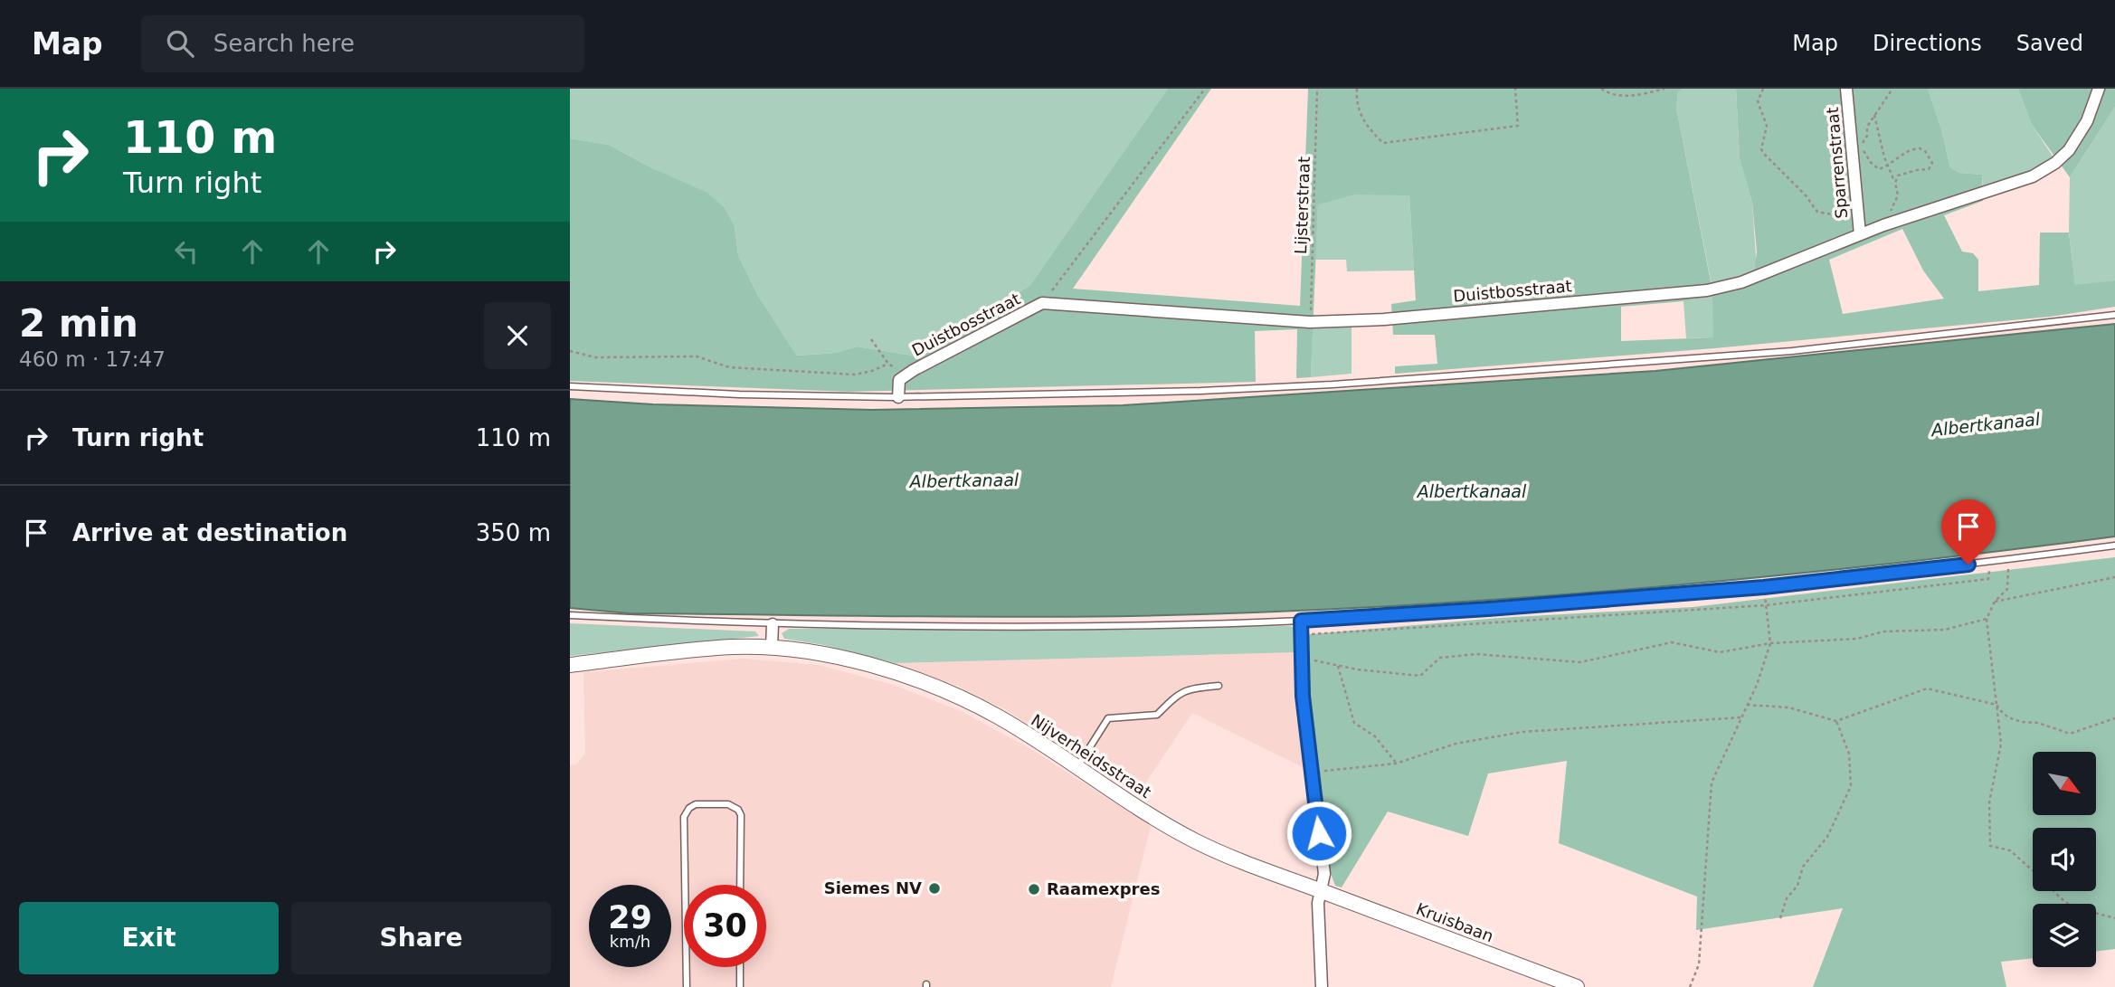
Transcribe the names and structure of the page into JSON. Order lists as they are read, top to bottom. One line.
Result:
{"streets":{"street":["Sparrenstraat","Duistbosstraat","Nijverheidsstraat","Kruisbaan"],"path":["Lijsterstraat"]},"crossings":[["Sparrenstraat","Duistbosstraat"],["Lijsterstraat","Duistbosstraat"],["Nijverheidsstraat","Kruisbaan"]],"water":["Albertkanaal"],"places":["Siemes NV","Raamexpres"],"north":"bottom right","page":{"header":"Map","search":"Search here","nav":["Map","Directions","Saved"],"turn":["110 m","Turn right"],"heading":["2 min","460 m · 17:47"],"list":[{"name":"Turn right","value":"110 m"},{"name":"Arrive at destination","value":"350 m"}],"speed":"29 km/h","limit":"30","buttons":["Exit","Share"]}}
